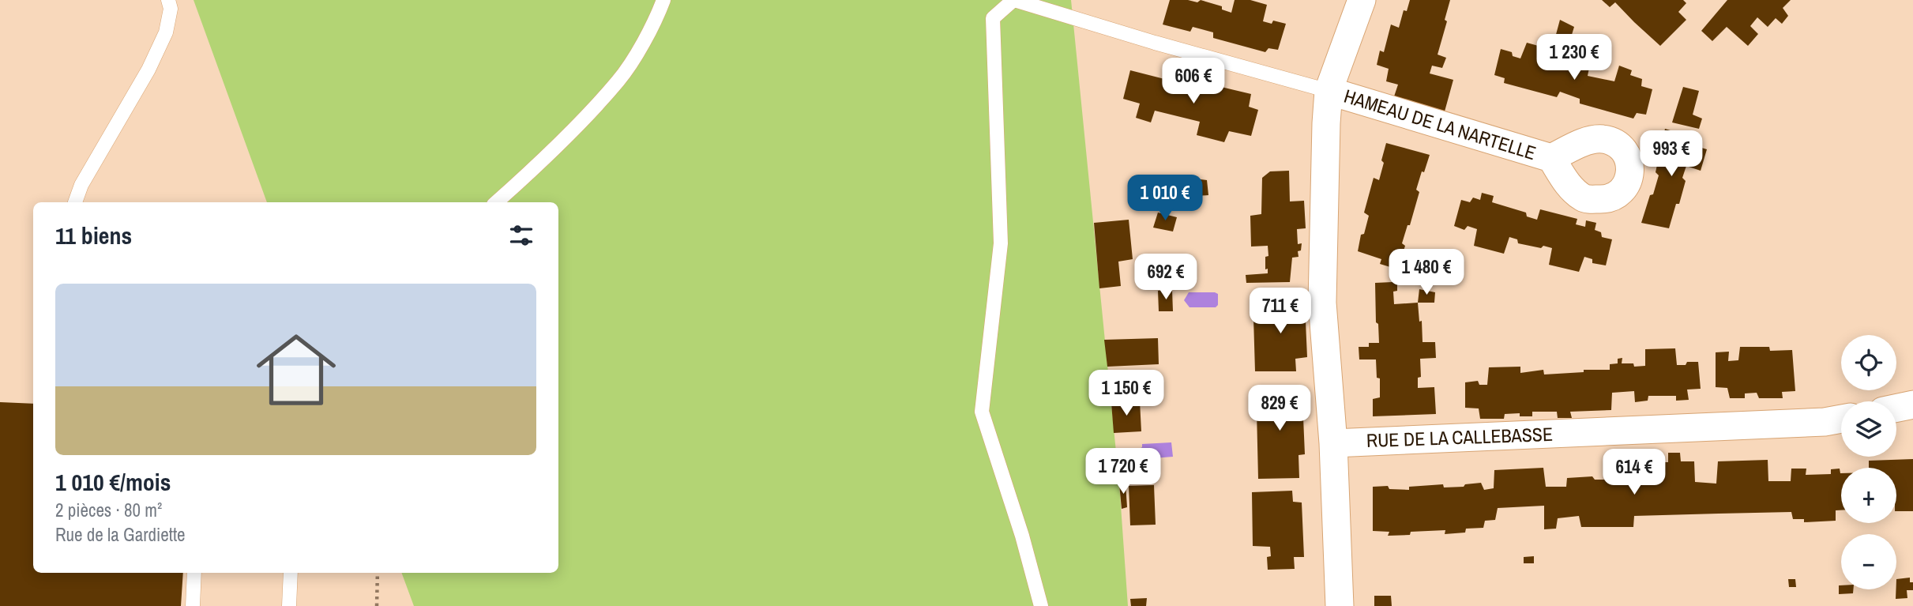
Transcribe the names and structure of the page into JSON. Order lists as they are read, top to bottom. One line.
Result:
{"streets":{"street":["HAMEAU DE LA NARTELLE","RUE DE LA CALLEBASSE"]},"page":{"price":["1 230 €","606 €","993 €","1 010 €","1 480 €","692 €","711 €","1 150 €","829 €","1 720 €","614 €"],"heading":"11 biens","list":[{"name":"1 010 €/mois","note":"2 pièces · 80 m² · Rue de la Gardiette"}],"map_buttons":["+","−"]}}
